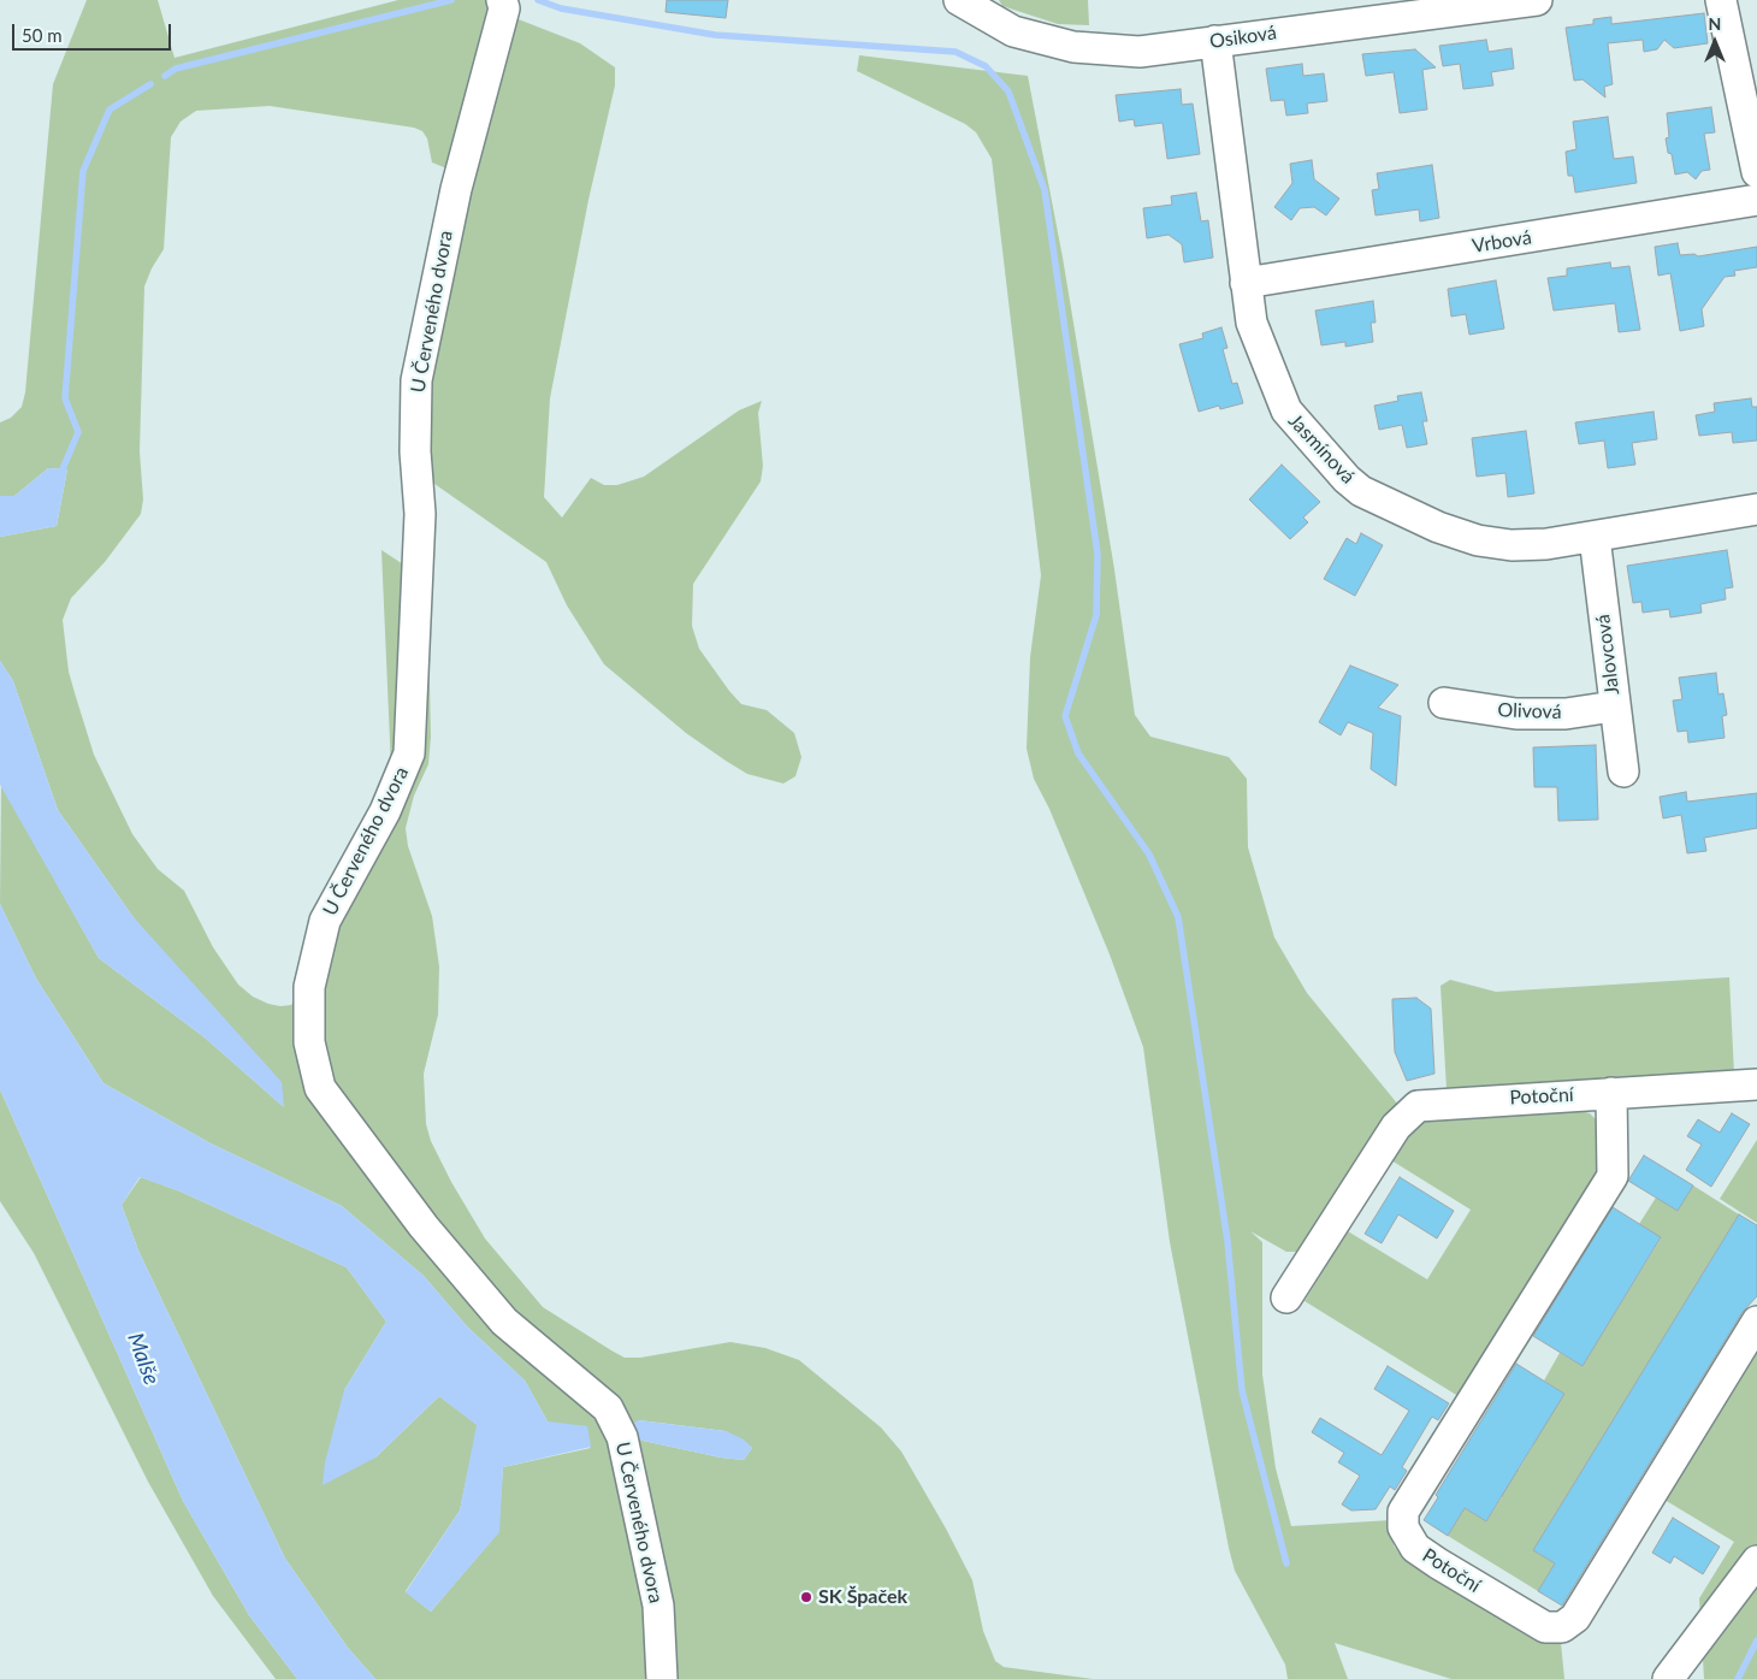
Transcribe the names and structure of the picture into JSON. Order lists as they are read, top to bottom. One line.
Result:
{"streets":{"street":["Osiková","Vrbová","U Červeného dvora","Jasmínová","Jalovcová","Olivová","Potoční"]},"crossings":[["Osiková","Jasmínová"],["Vrbová","Jasmínová"],["Jasmínová","Jalovcová"],["Jalovcová","Olivová"]],"water":["Malše"],"places":["SK Špaček"],"scale_bar":"50 m","north":"top"}
